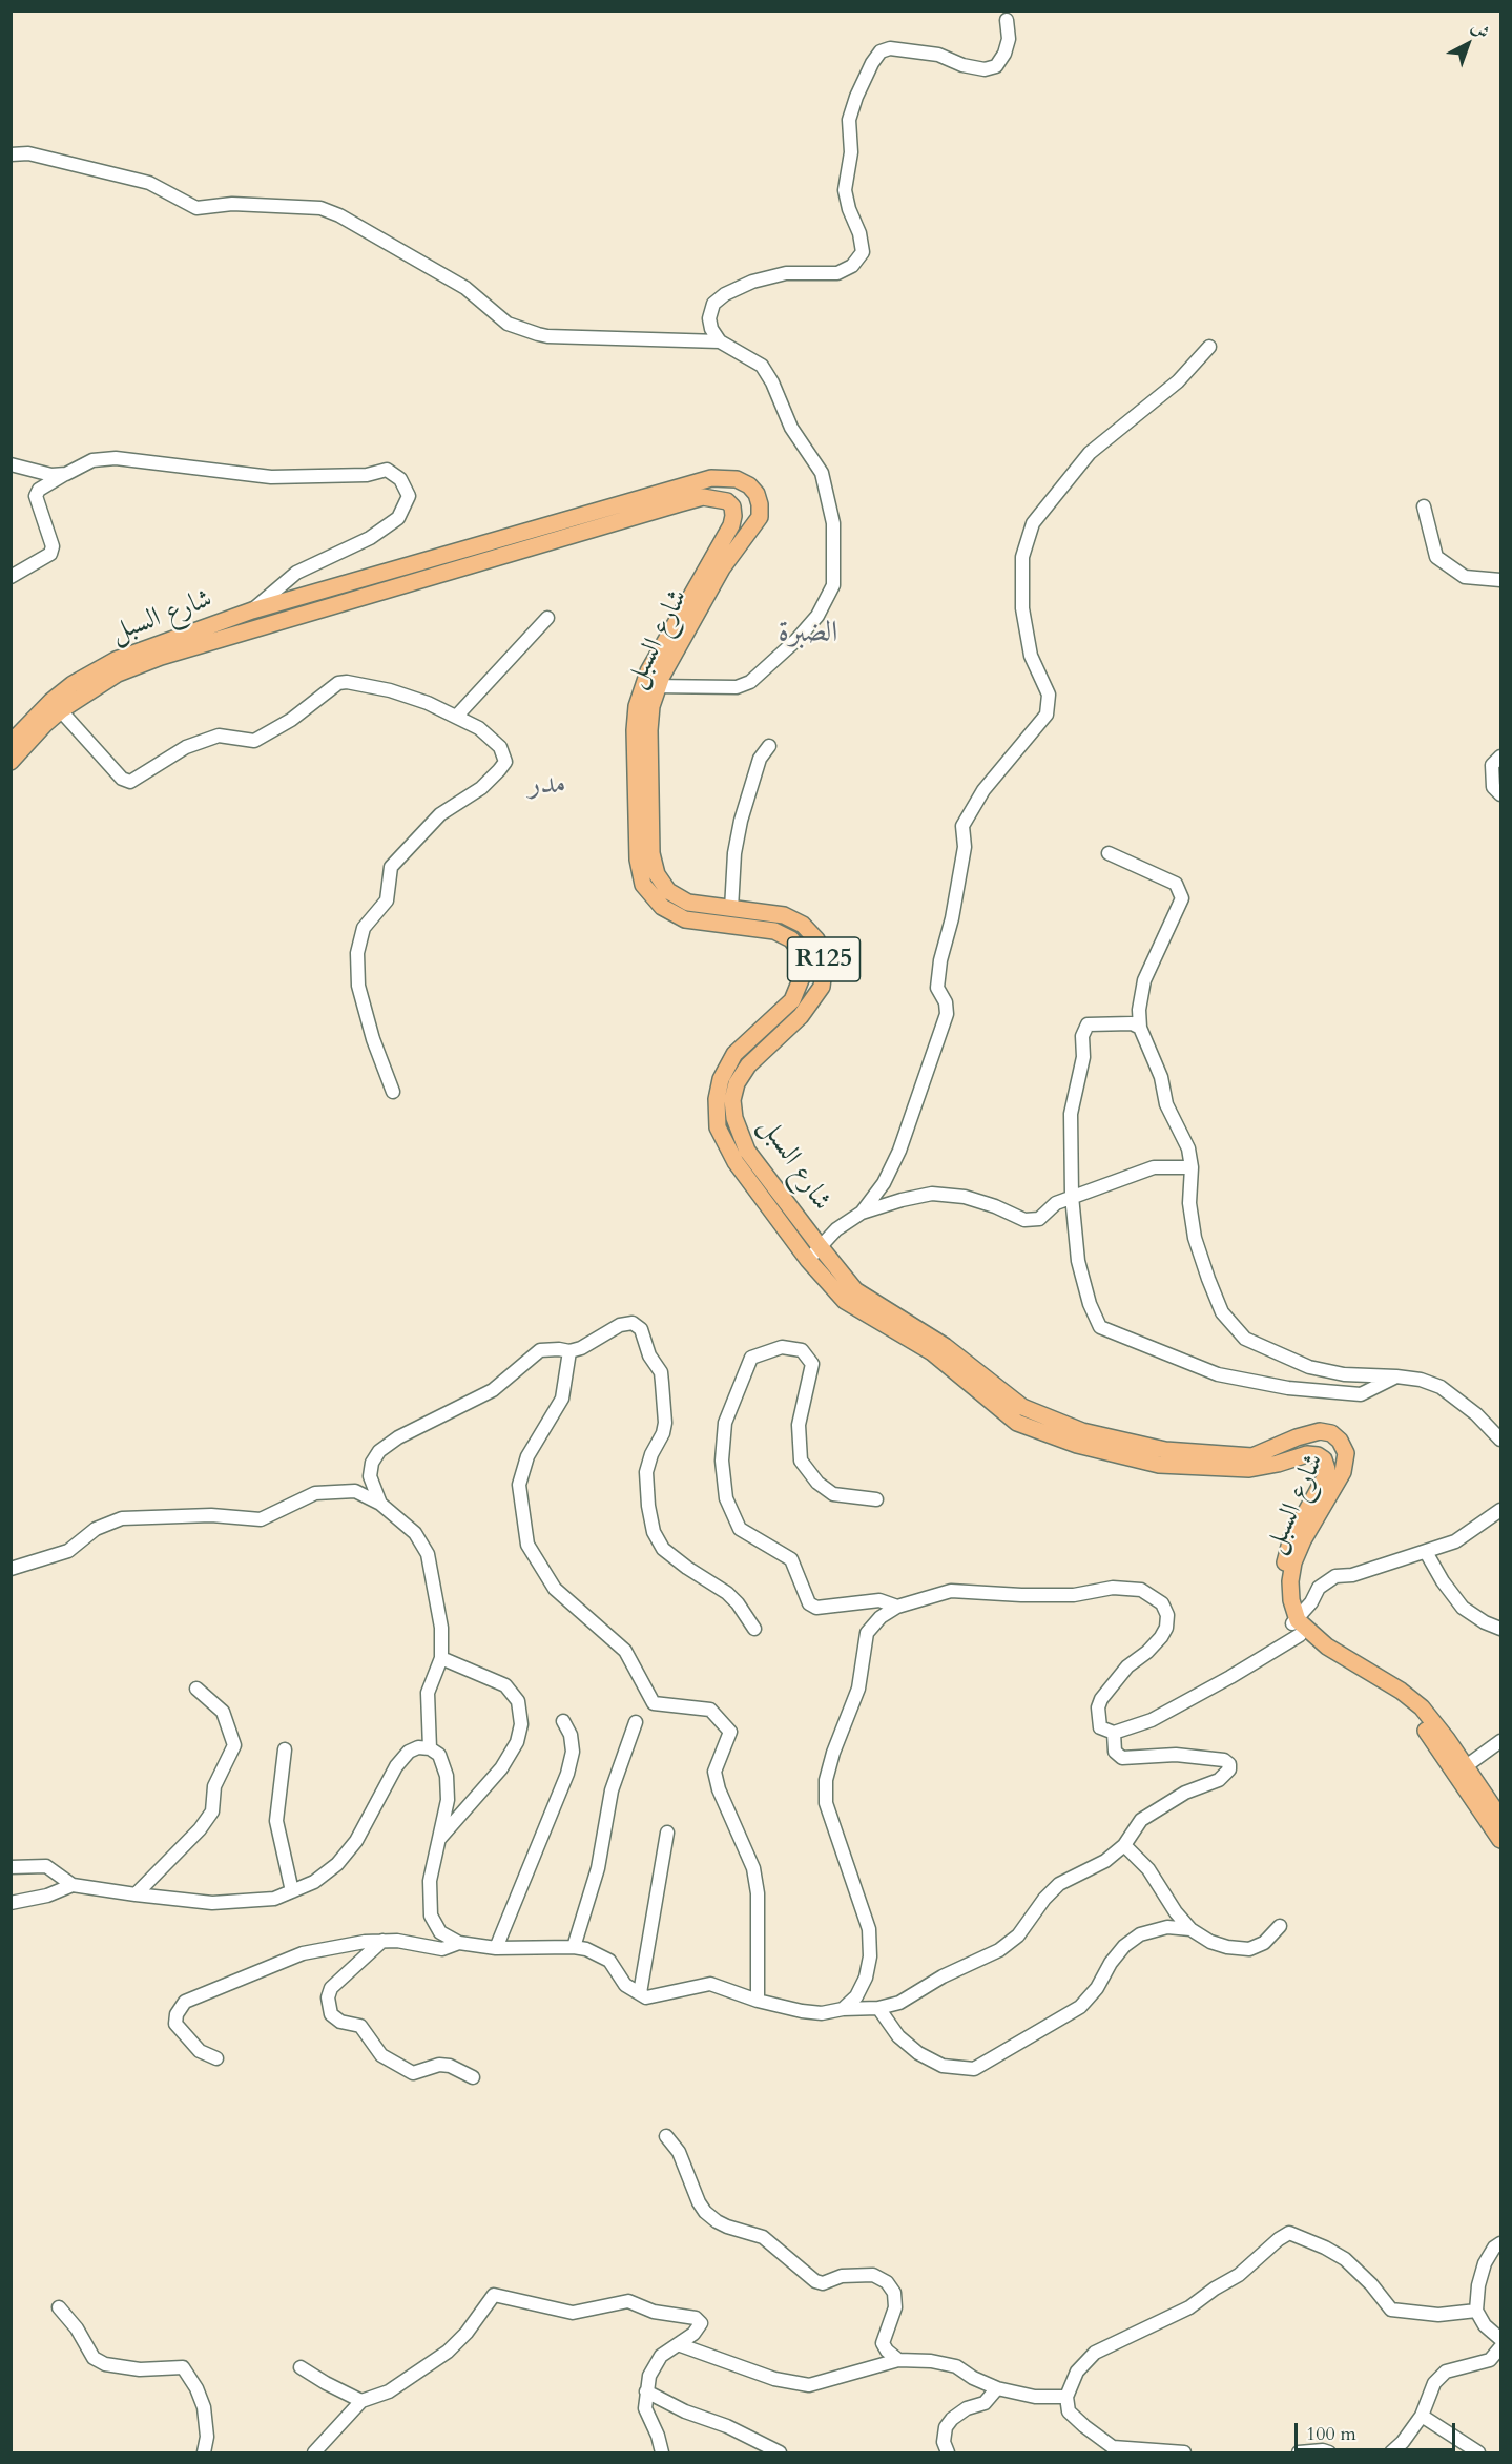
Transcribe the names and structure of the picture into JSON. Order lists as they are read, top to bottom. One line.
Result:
{"streets":{"main road":["شارع السبل","R125"]},"districts":["الضبرة","مدر"],"scale_bar":"100 m","north":"top right"}
